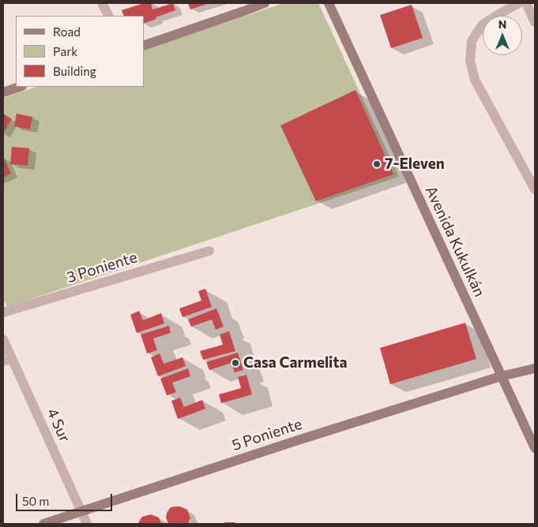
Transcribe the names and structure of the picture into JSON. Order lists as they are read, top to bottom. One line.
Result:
{"streets":{"street":["Avenida Kukulkán","3 Poniente","4 Sur","5 Poniente"]},"crossings":[["Avenida Kukulkán","5 Poniente"],["4 Sur","5 Poniente"]],"places":["7-Eleven","Casa Carmelita"],"legend":["Road","Park","Building"],"scale_bar":"50 m","north":"top"}
